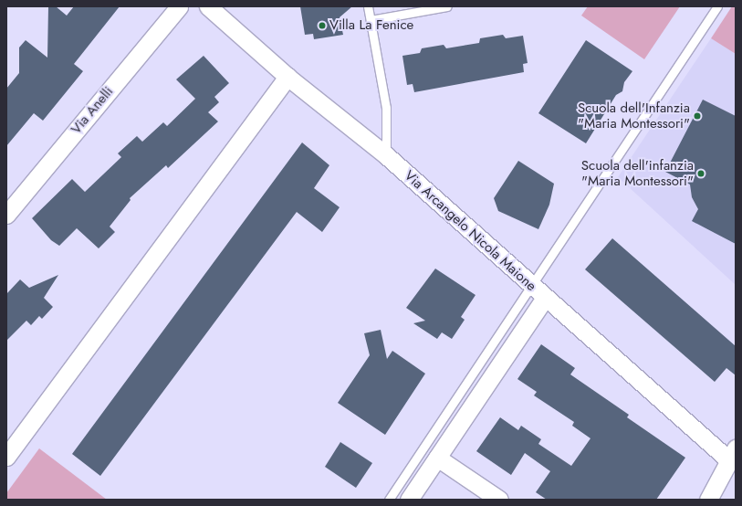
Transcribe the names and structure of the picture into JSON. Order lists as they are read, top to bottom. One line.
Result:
{"streets":{"street":["Via Anelli","Via Arcangelo Nicola Maione"]},"places":["Villa La Fenice","Scuola dell'Infanzia \"Maria Montessori\"","Scuola dell'infanzia \"Maria Montessori\""]}
